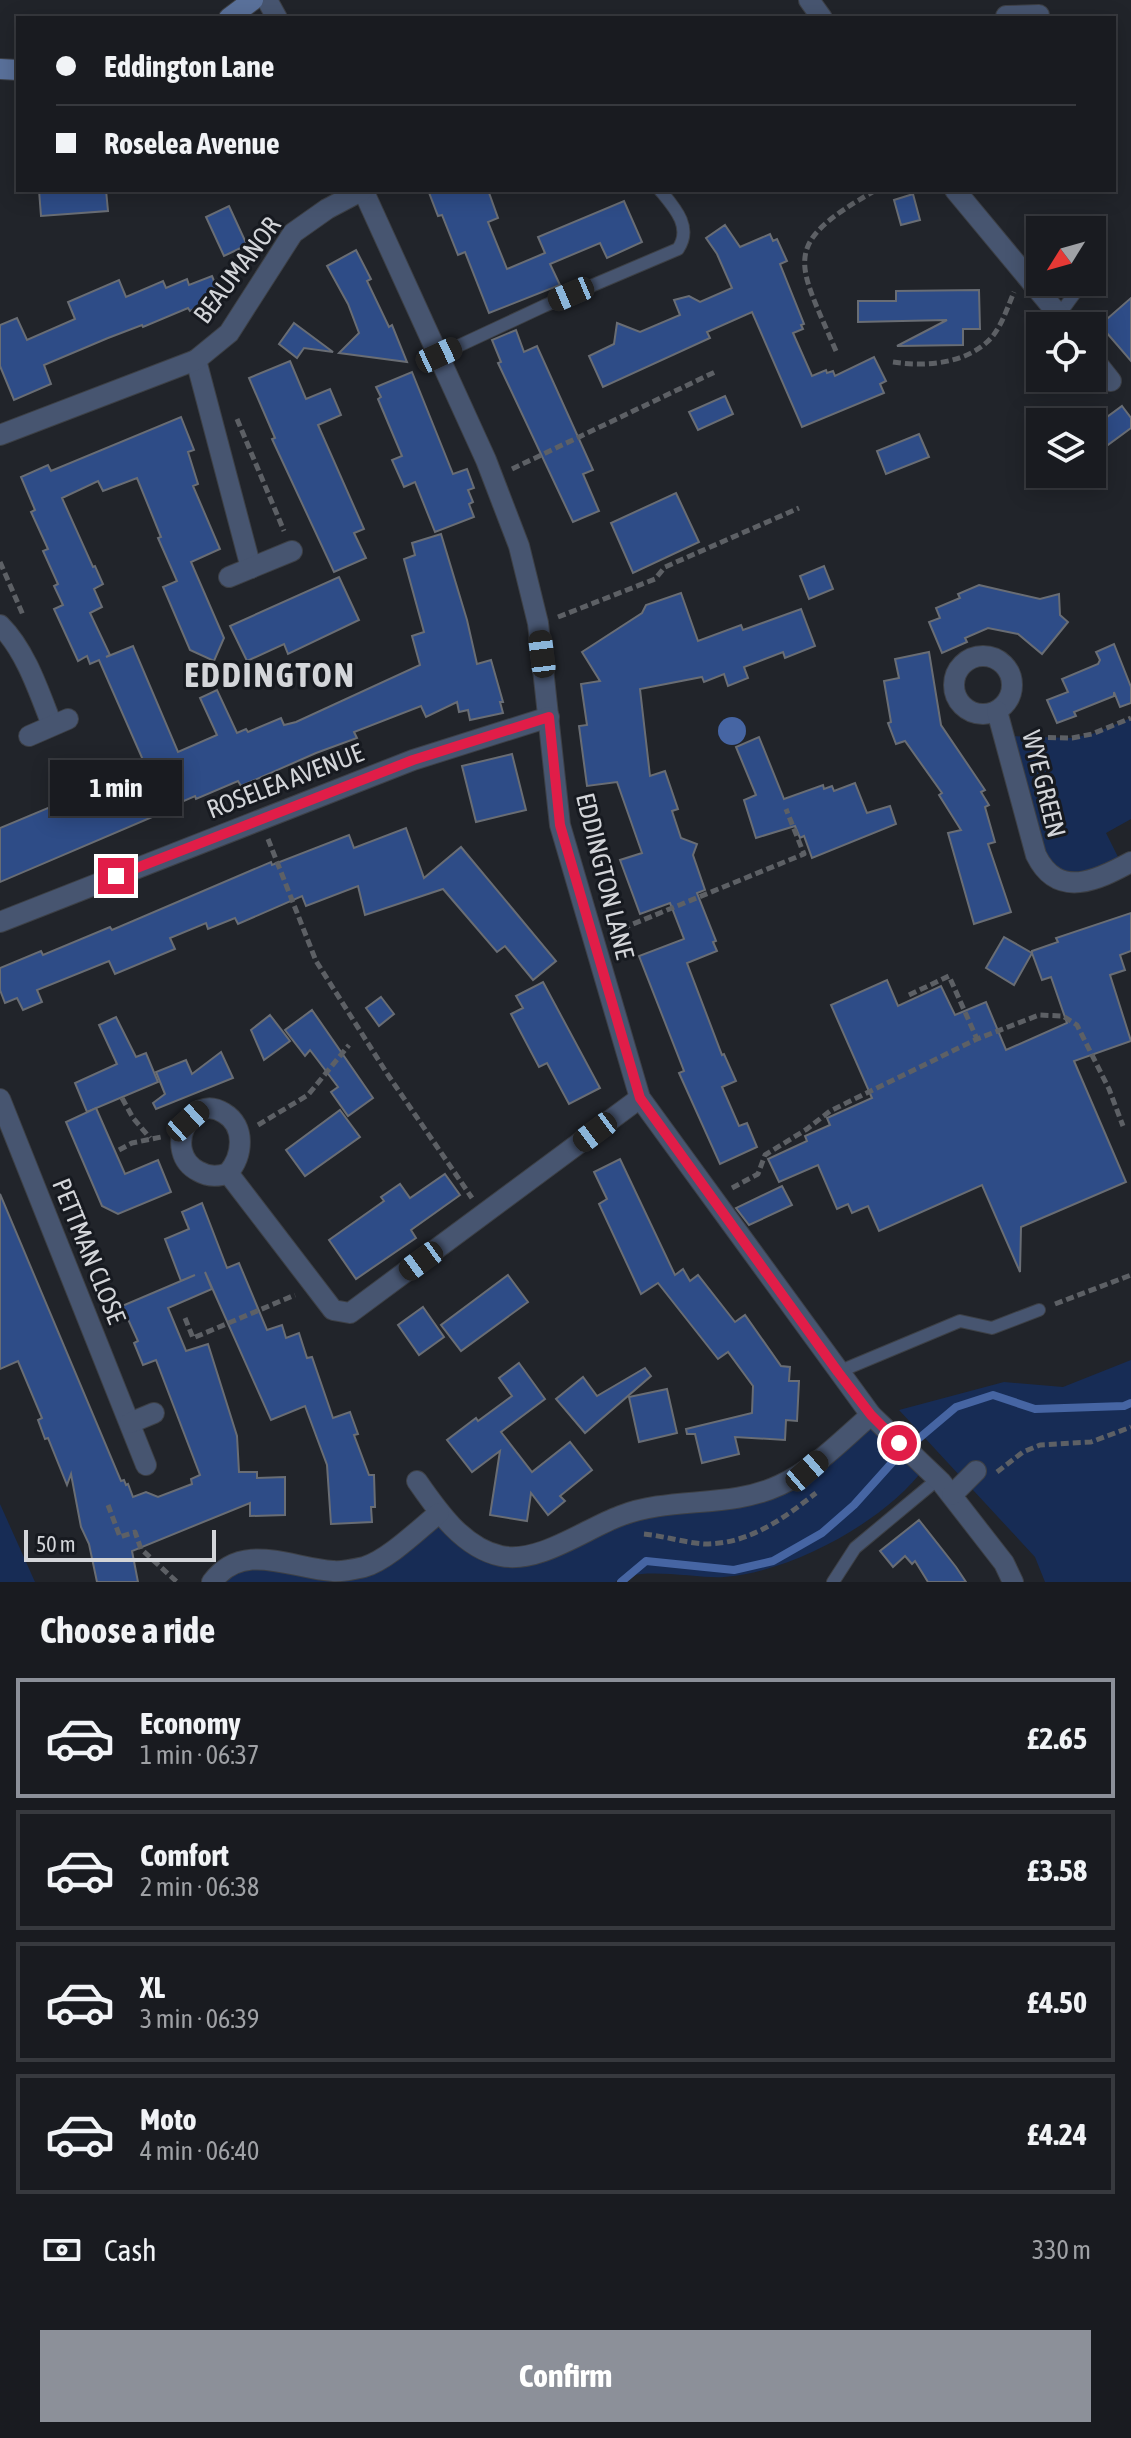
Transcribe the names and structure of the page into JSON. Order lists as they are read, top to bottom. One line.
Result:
{"streets":{"street":["BEAUMANOR","ROSELEA AVENUE","WYE GREEN","EDDINGTON LANE","PETTMAN CLOSE"]},"crossings":[["ROSELEA AVENUE","EDDINGTON LANE"]],"districts":["EDDINGTON"],"scale_bar":"50 m","north":"bottom left","page":{"banner":["Eddington Lane","Roselea Avenue"],"bubble":"1 min","scale":"50 m","heading":"Choose a ride","list":[{"name":"Economy","note":"1 min · 06:37","value":"£2.65"},{"name":"Comfort","note":"2 min · 06:38","value":"£3.58"},{"name":"XL","note":"3 min · 06:39","value":"£4.50"},{"name":"Moto","note":"4 min · 06:40","value":"£4.24"}],"pay":["Cash","330 m"],"buttons":"Confirm"}}
